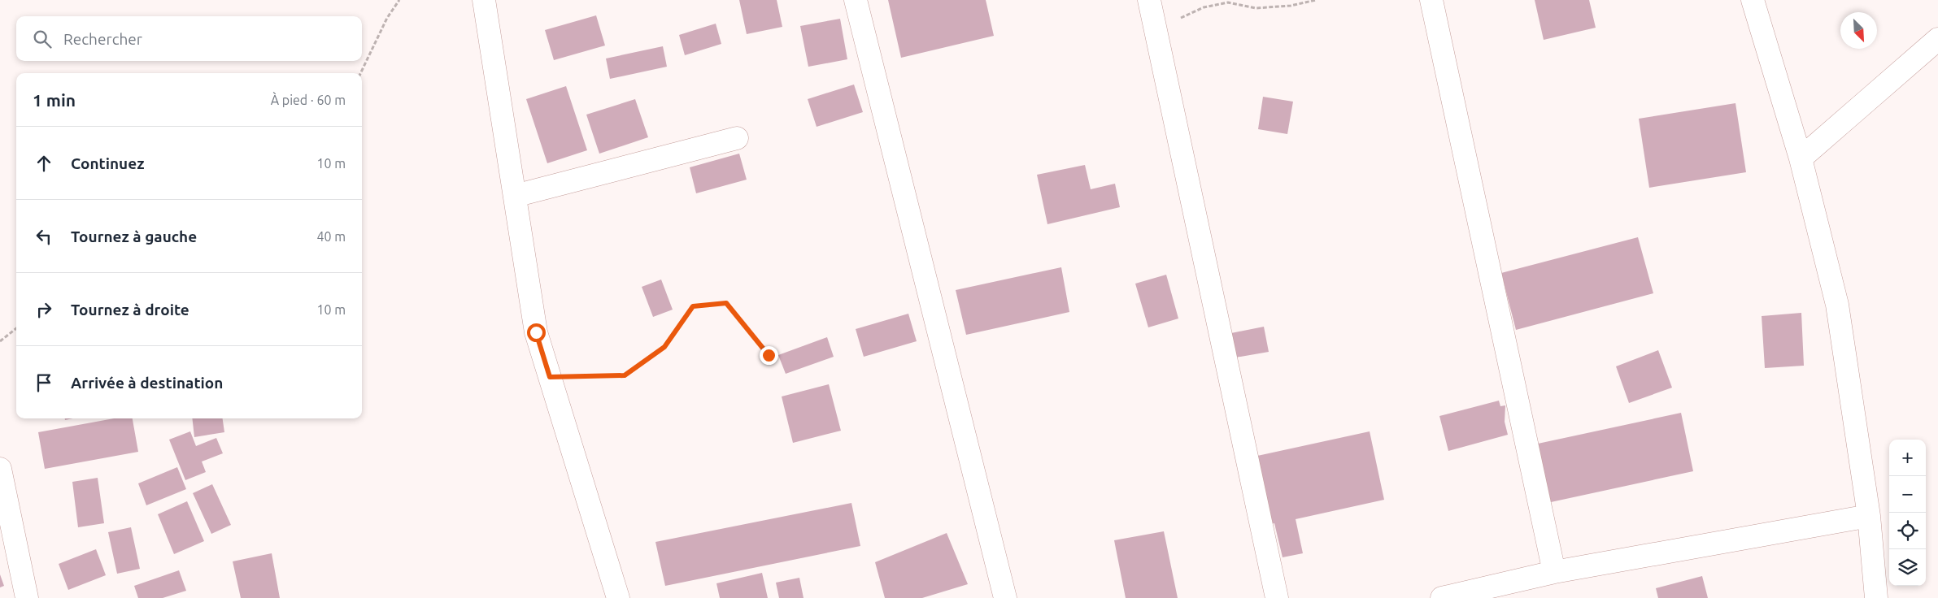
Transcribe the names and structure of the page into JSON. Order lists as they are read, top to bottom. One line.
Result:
{"north":"bottom right","page":{"search":"Rechercher","heading":["1 min","À pied · 60 m"],"list":[["Continuez","10 m"],["Tournez à gauche","40 m"],["Tournez à droite","10 m"],"Arrivée à destination"],"map_buttons":["+","−"]}}
